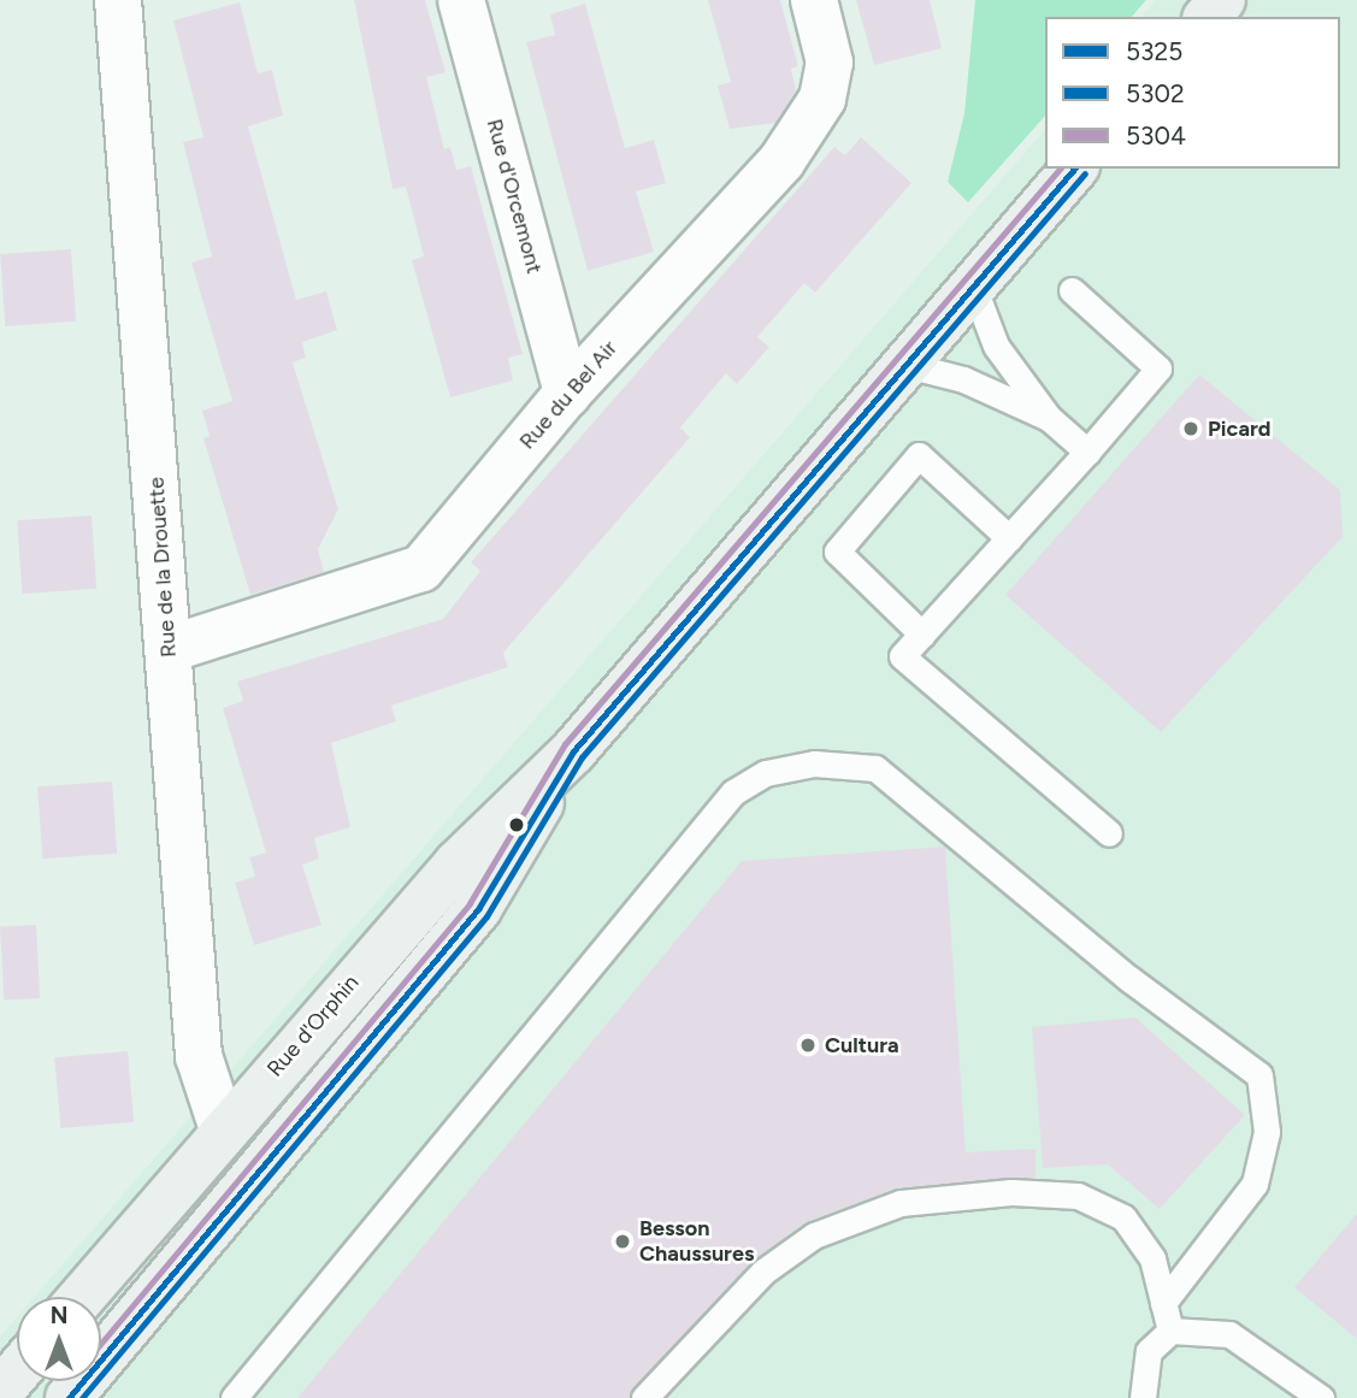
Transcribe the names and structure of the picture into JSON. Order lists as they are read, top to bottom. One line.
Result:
{"streets":{"main road":["Rue d'Orphin"],"street":["Rue d'Orcemont","Rue du Bel Air","Rue de la Drouette"]},"crossings":[["Rue d'Orcemont","Rue du Bel Air"],["Rue du Bel Air","Rue de la Drouette"],["Rue de la Drouette","Rue d'Orphin"]],"places":["Picard","Cultura","Besson Chaussures"],"lines":["transit line 5325","transit line 5304","transit line 5302"],"legend":["5325","5302","5304"],"north":"top"}
